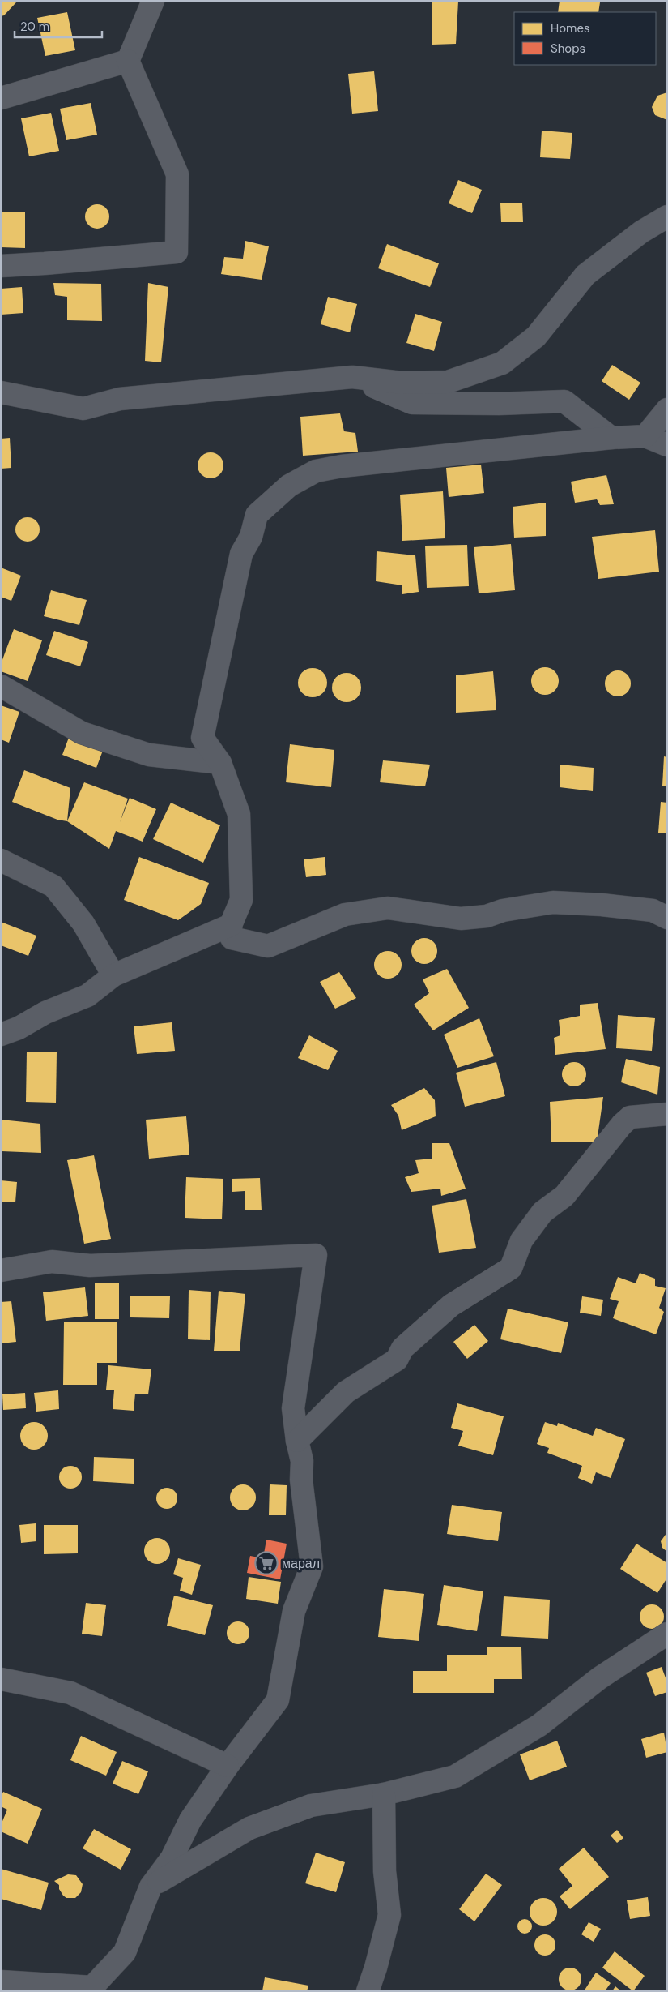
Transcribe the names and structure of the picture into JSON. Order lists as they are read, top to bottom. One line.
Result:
{"places":{"supermarket":["марал"]},"legend":["Homes","Shops"],"scale_bar":"20 m"}
